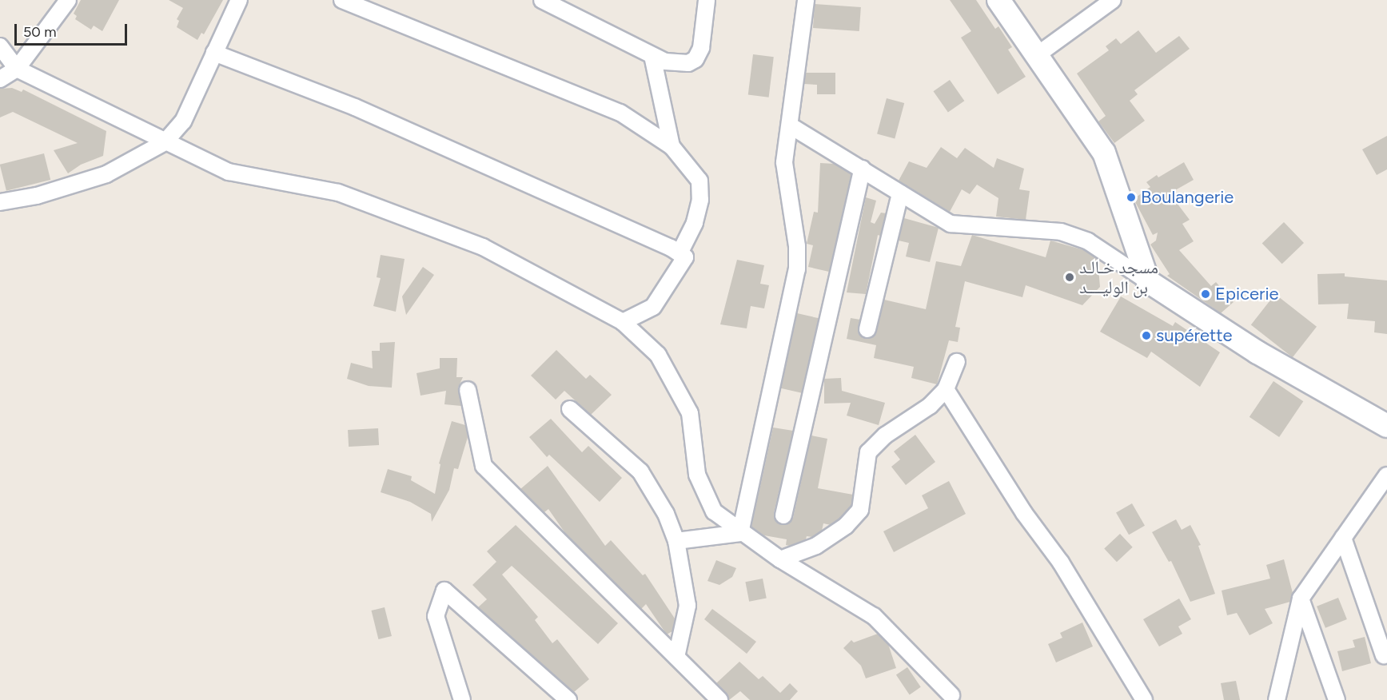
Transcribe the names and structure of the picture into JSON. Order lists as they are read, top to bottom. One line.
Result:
{"places":["Boulangerie","مسجد خـالـد بن الوليــــد","Epicerie","supérette"],"scale_bar":"50 m"}
